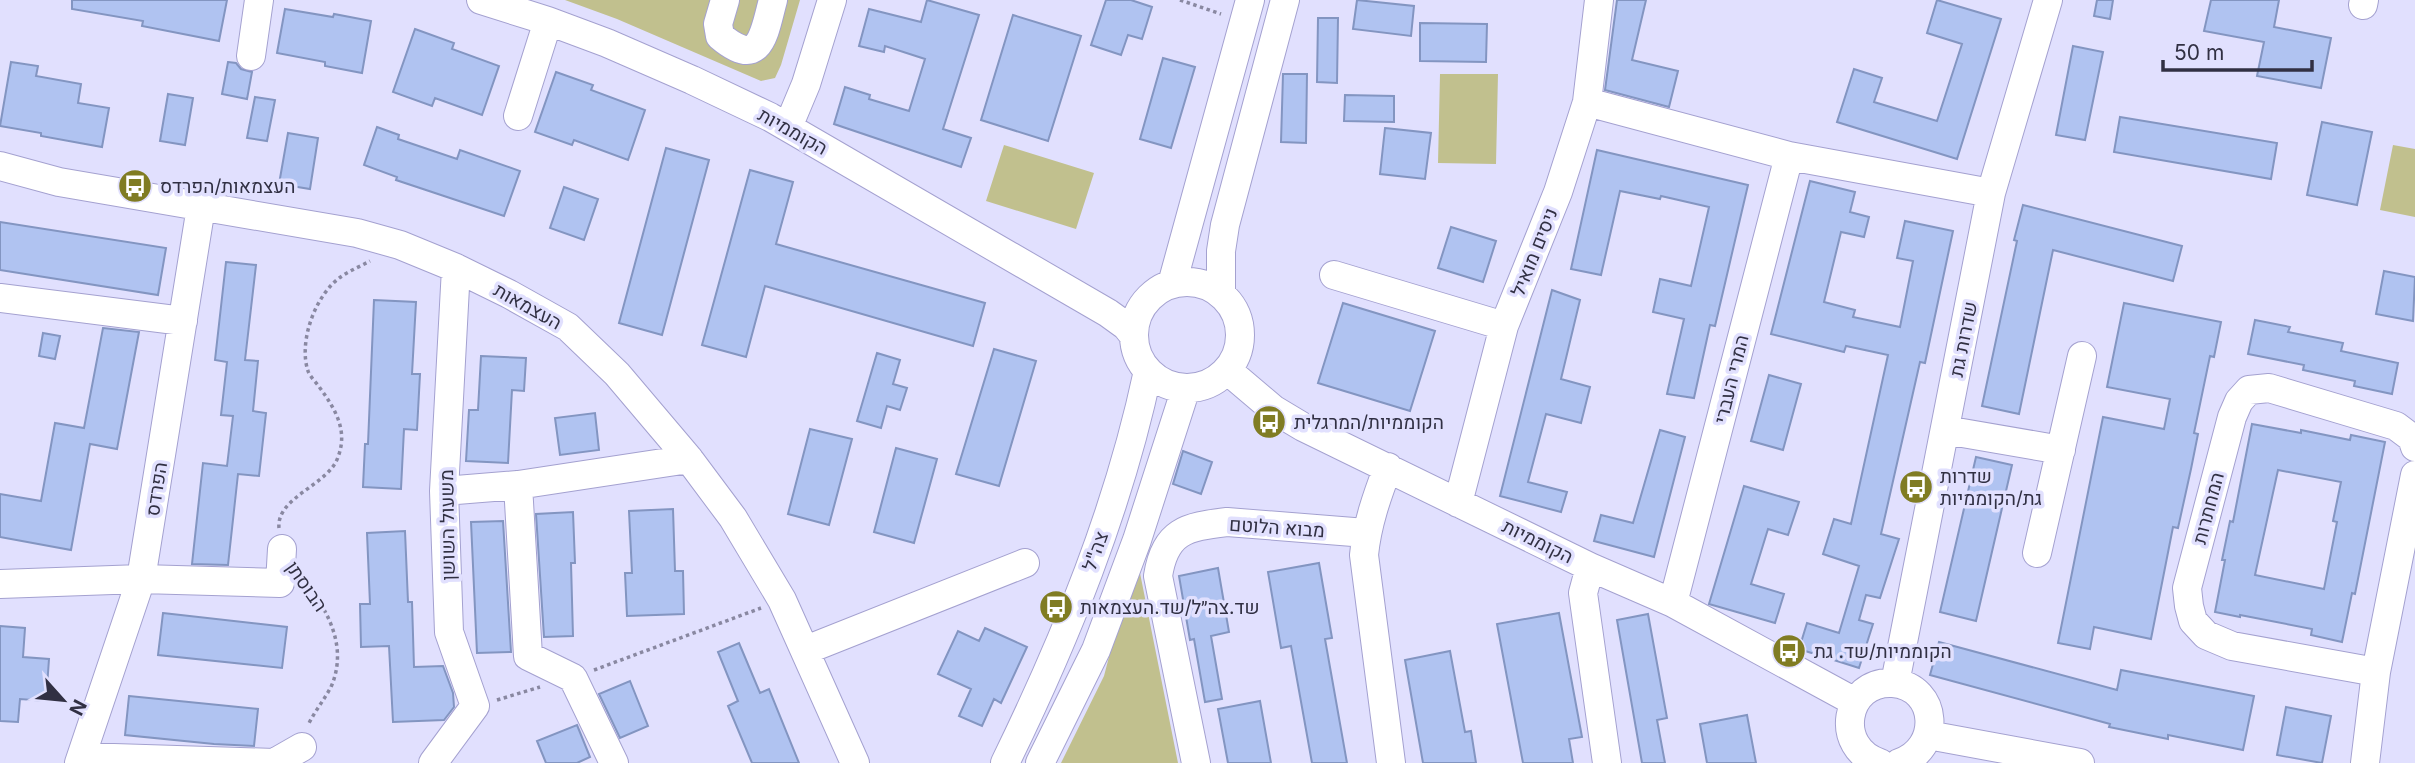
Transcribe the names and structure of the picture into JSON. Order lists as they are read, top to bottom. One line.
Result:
{"streets":{"street":["הקוממיות","ניסים מואיל","העצמאות","שדרות גת","המרי העברי","הפרדס","המחתרות","משעול השושן","מבוא הלוטם","צה\"ל"],"path":["הבוסתן"]},"crossings":[["הקוממיות","ניסים מואיל"],["הקוממיות","המרי העברי"],["הקוממיות","צה\"ל"],["העצמאות","הפרדס"],["העצמאות","משעול השושן"],["העצמאות","הבוסתן"]],"places":{"bus stop":["העצמאות/הפרדס","הקוממיות/המרגלית","שדרות גת/הקוממיות","שד.צה״ל/שד.העצמאות","הקוממיות/שד. גת"]},"scale_bar":"50 m","north":"bottom right"}
